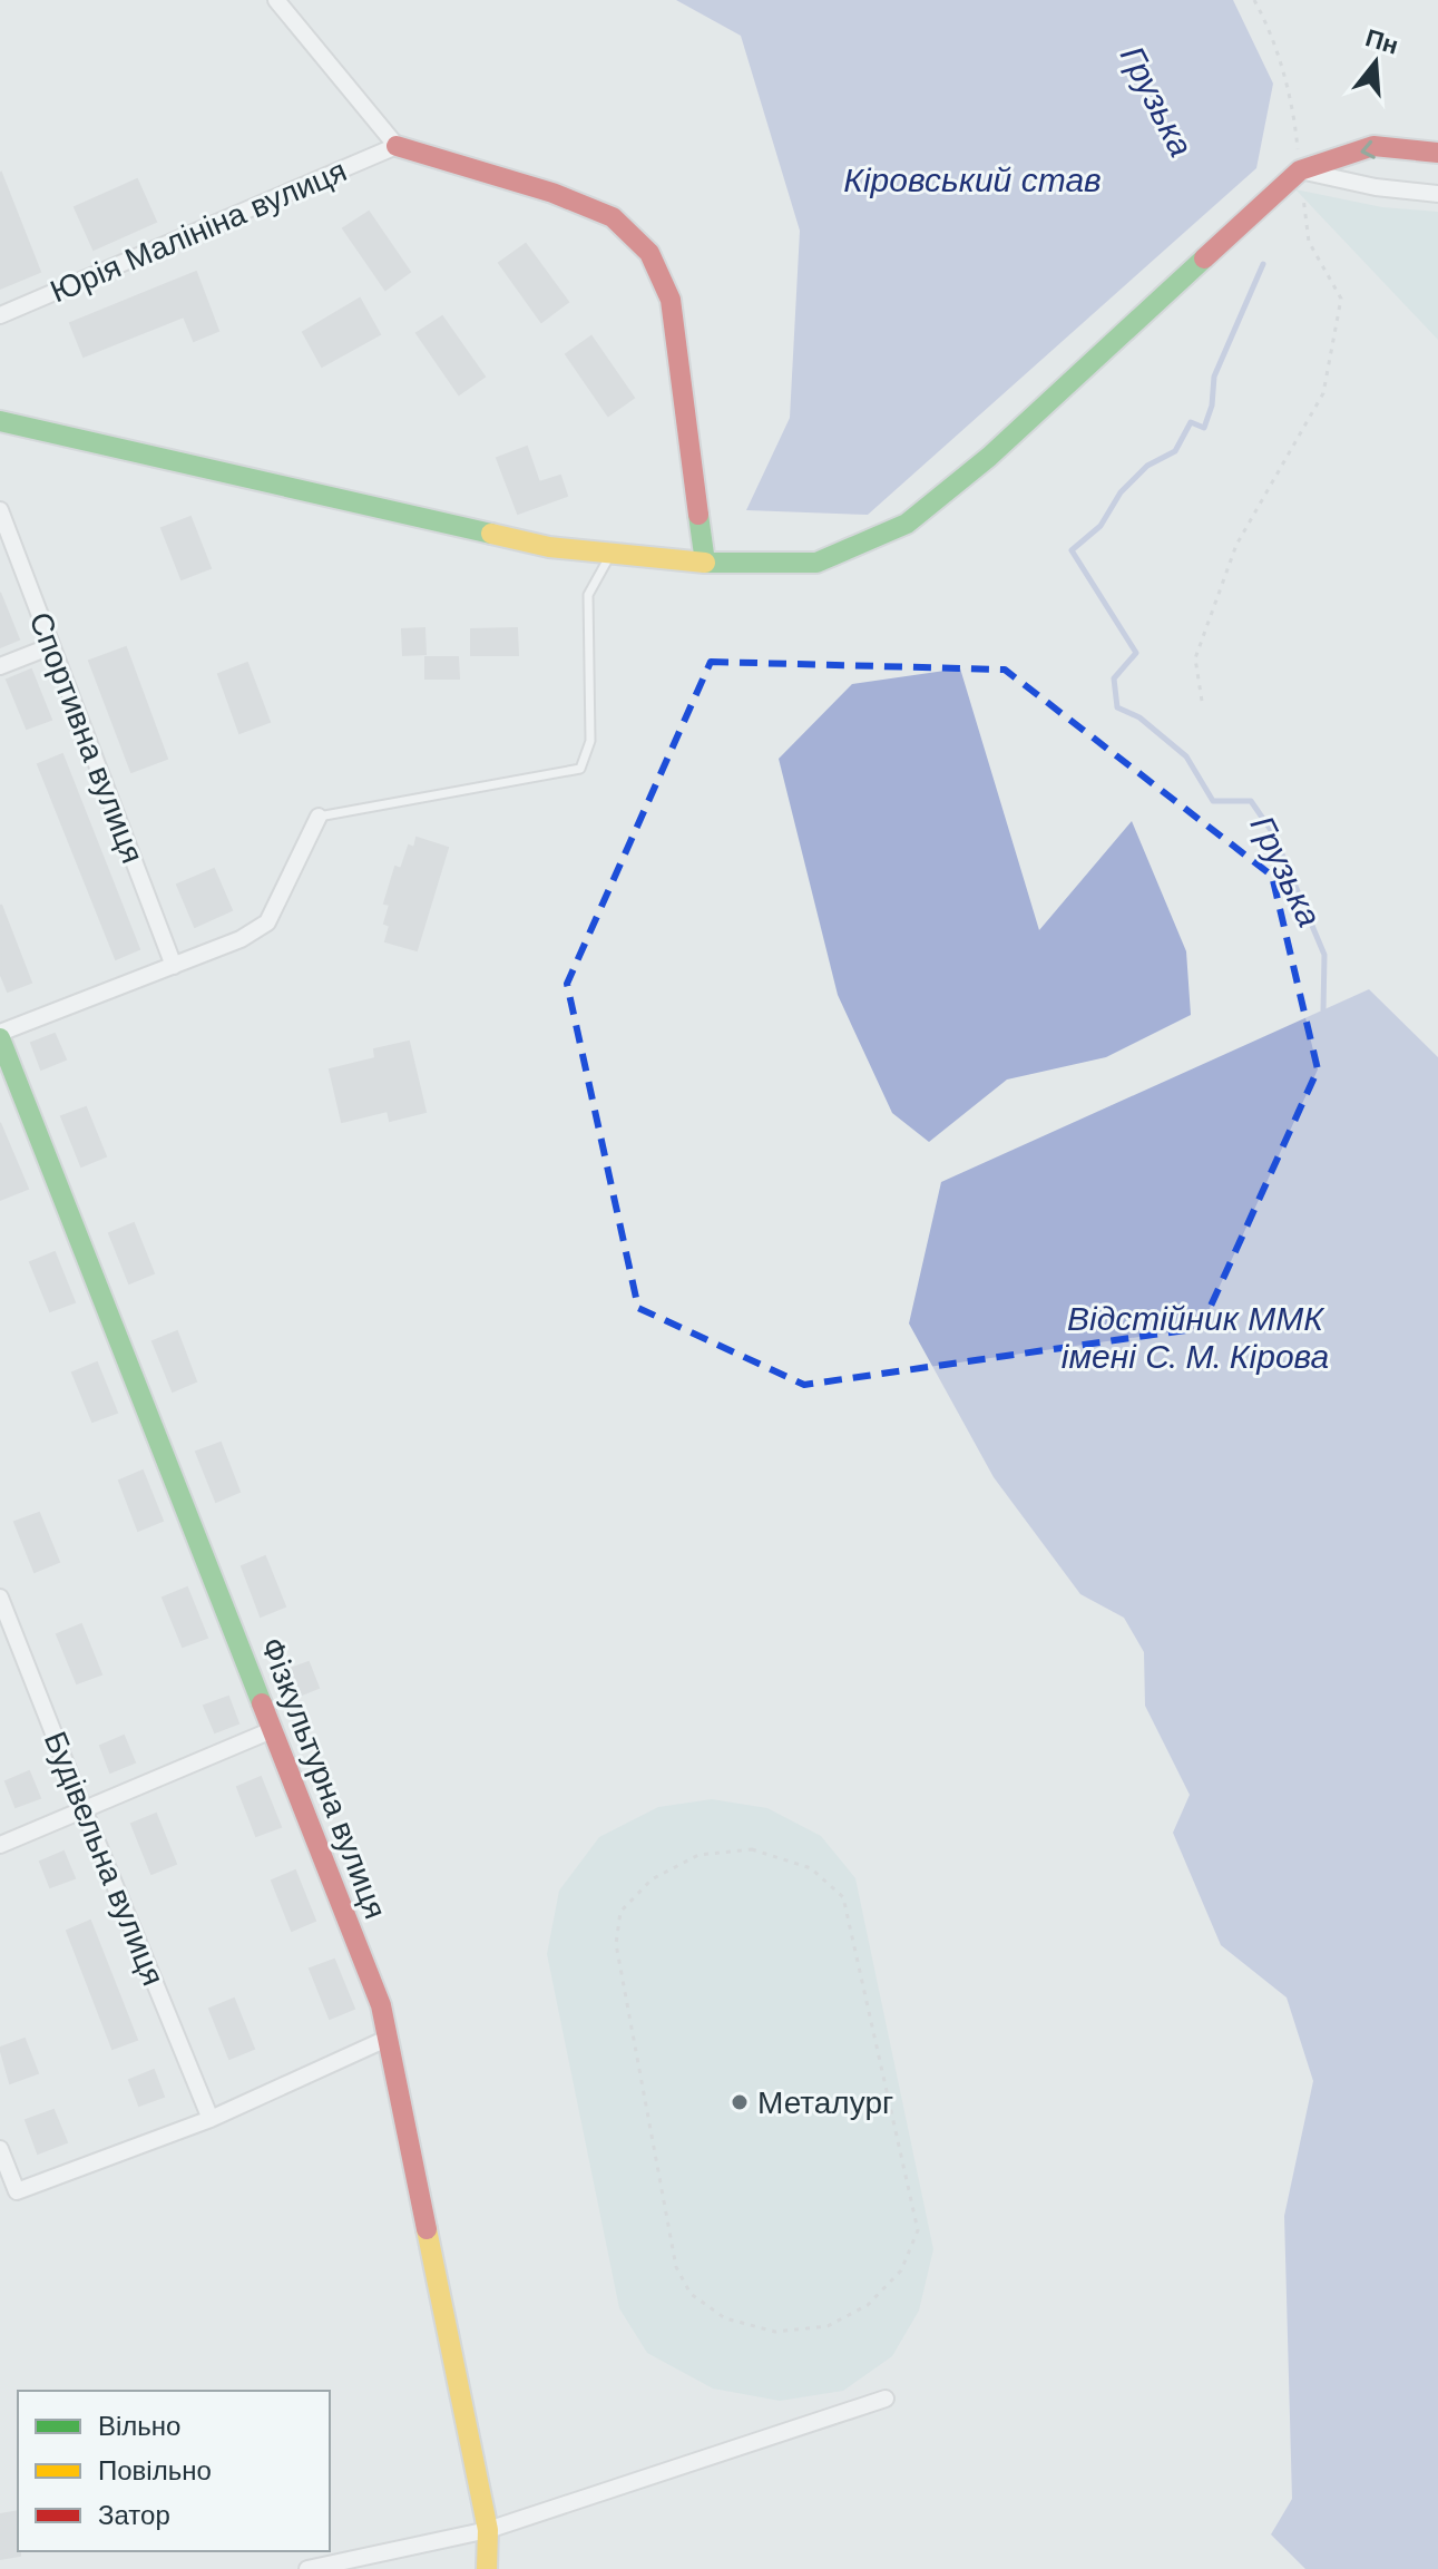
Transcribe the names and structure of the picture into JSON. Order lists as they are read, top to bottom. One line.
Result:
{"streets":{"street":["Юрія Малініна вулиця","Спортивна вулиця","Фiзкультурна вулиця","Будівельна вулиця"]},"water":["Грузька","Кіровський став","Відстійник ММК імені С. М. Кірова"],"places":["Металург"],"legend":["Вільно","Повільно","Затор"],"north":"top"}
